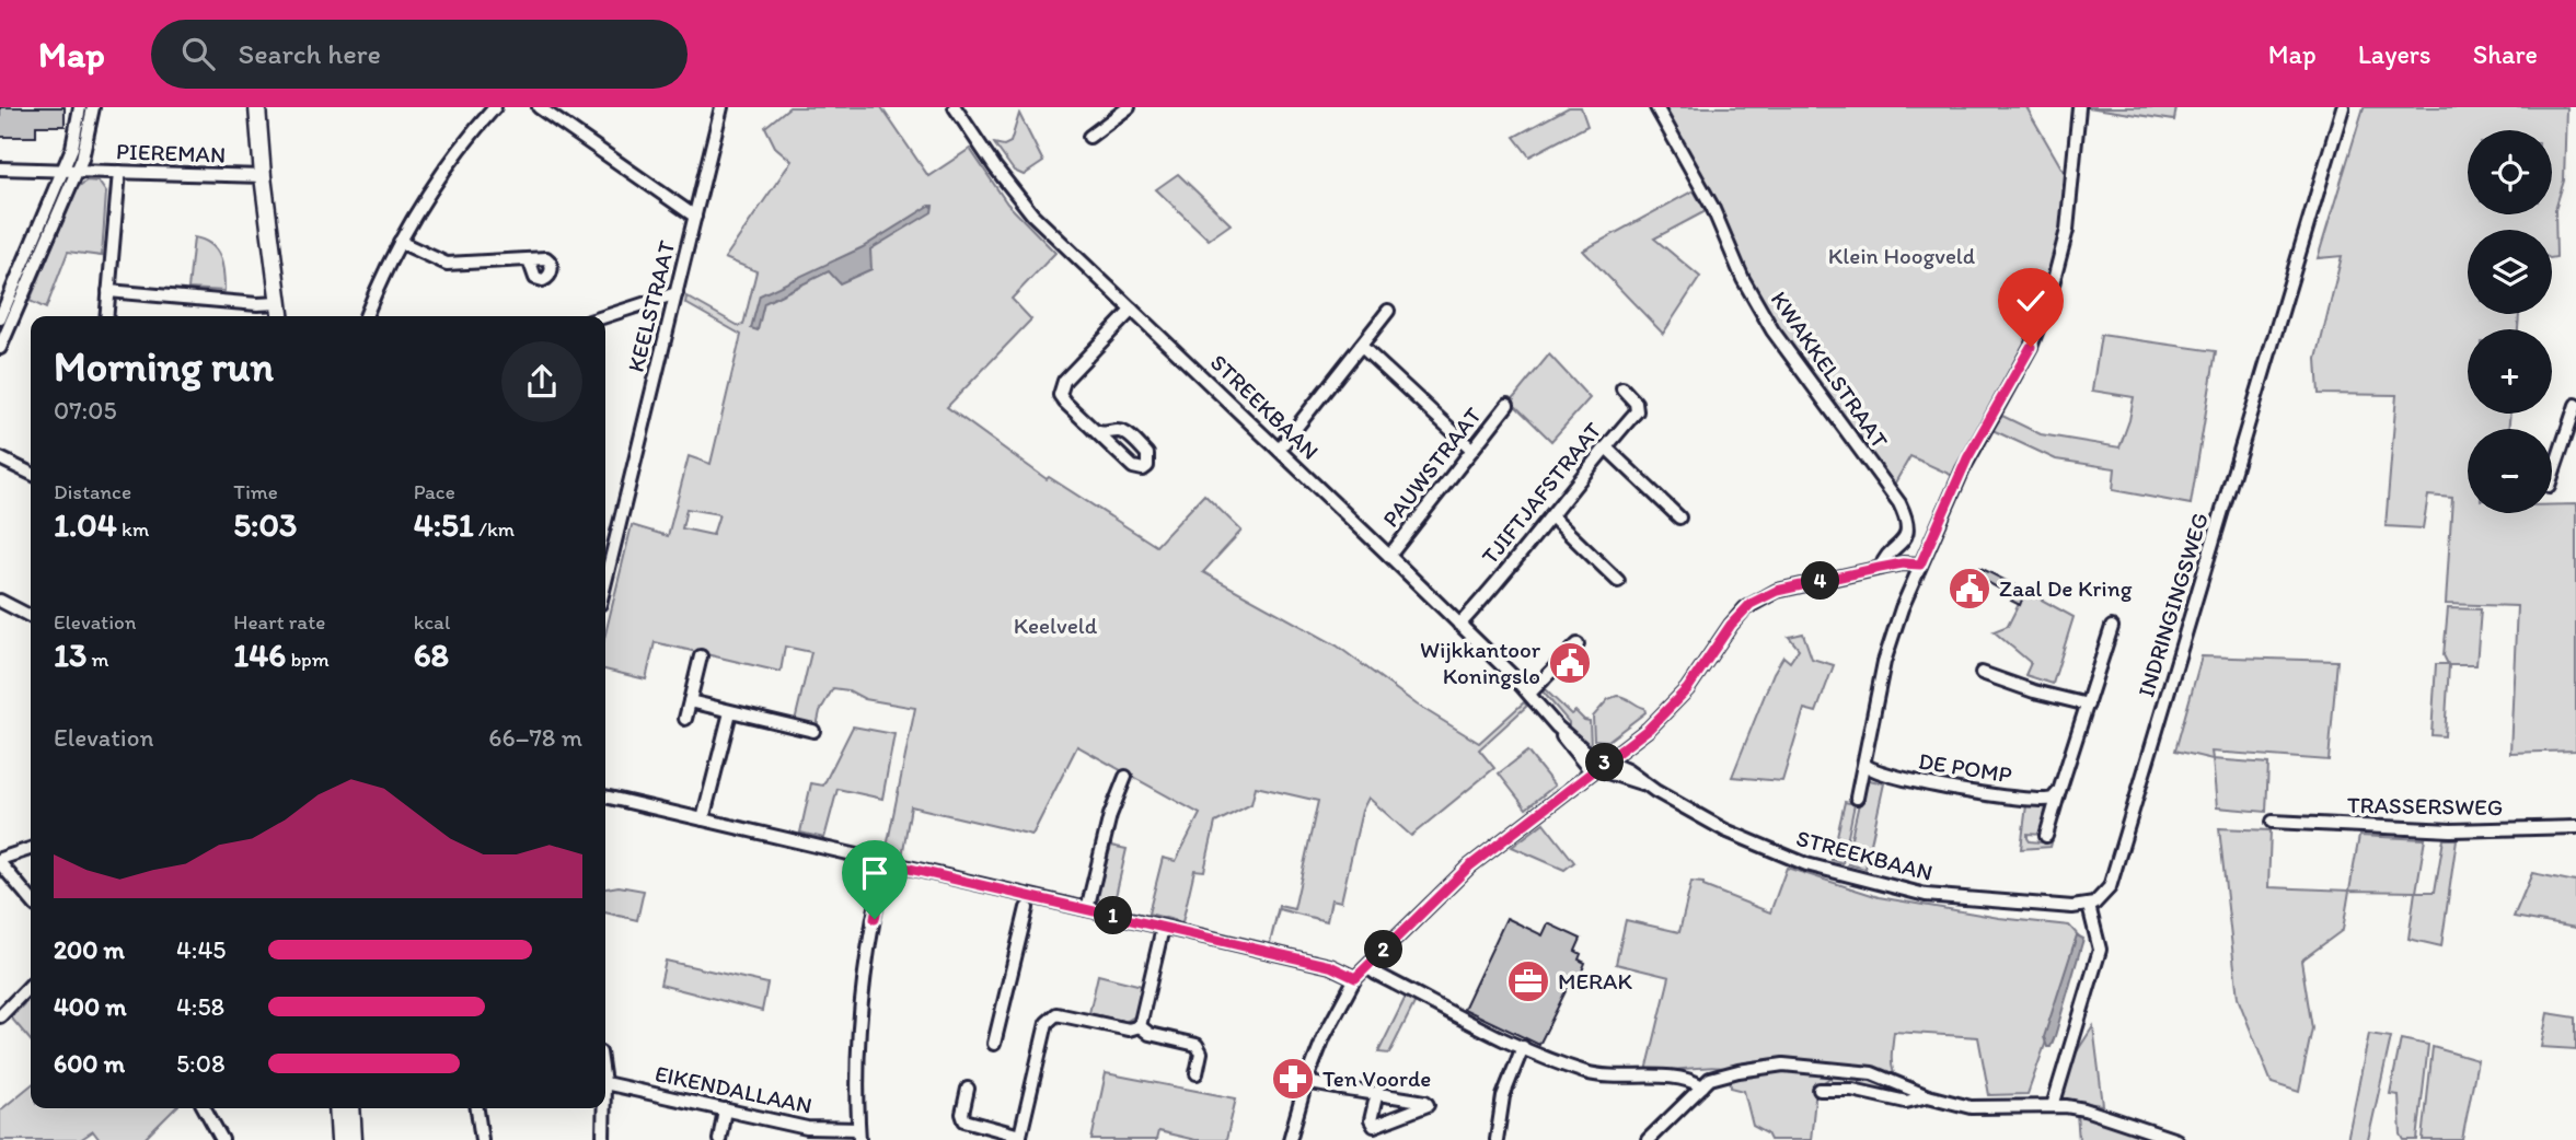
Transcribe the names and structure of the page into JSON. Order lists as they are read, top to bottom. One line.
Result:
{"streets":{"street":["PIEREMAN","KEELSTRAAT","KWAKKELSTRAAT","STREEKBAAN","PAUWSTRAAT","TJIFTJAFSTRAAT","INDRINGINGSWEG","DE POMP","TRASSERSWEG","EIKENDALLAAN"]},"crossings":[["STREEKBAAN","PAUWSTRAAT"],["STREEKBAAN","TJIFTJAFSTRAAT"],["STREEKBAAN","INDRINGINGSWEG"]],"parks":["Klein Hoogveld","Keelveld"],"places":{"public building":["Zaal De Kring","Wijkkantoor Koningslo"],"office":["MERAK"],"pharmacy":["Ten Voorde"]},"page":{"header":"Map","search":"Search here","nav":["Map","Layers","Share"],"map_buttons":["+","−"],"heading":["Morning run","07:05"],"stats":[["Distance","1.04 km"],["Time","5:03"],["Pace","4:51 /km"],["Elevation","13 m"],["Heart rate","146 bpm"],["kcal","68"]],"pins":["4","3","1","2"],"chart":["Elevation","66–78 m"],"list":[{"name":"200 m","note":"4:45"},{"name":"400 m","note":"4:58"},{"name":"600 m","note":"5:08"}]}}
